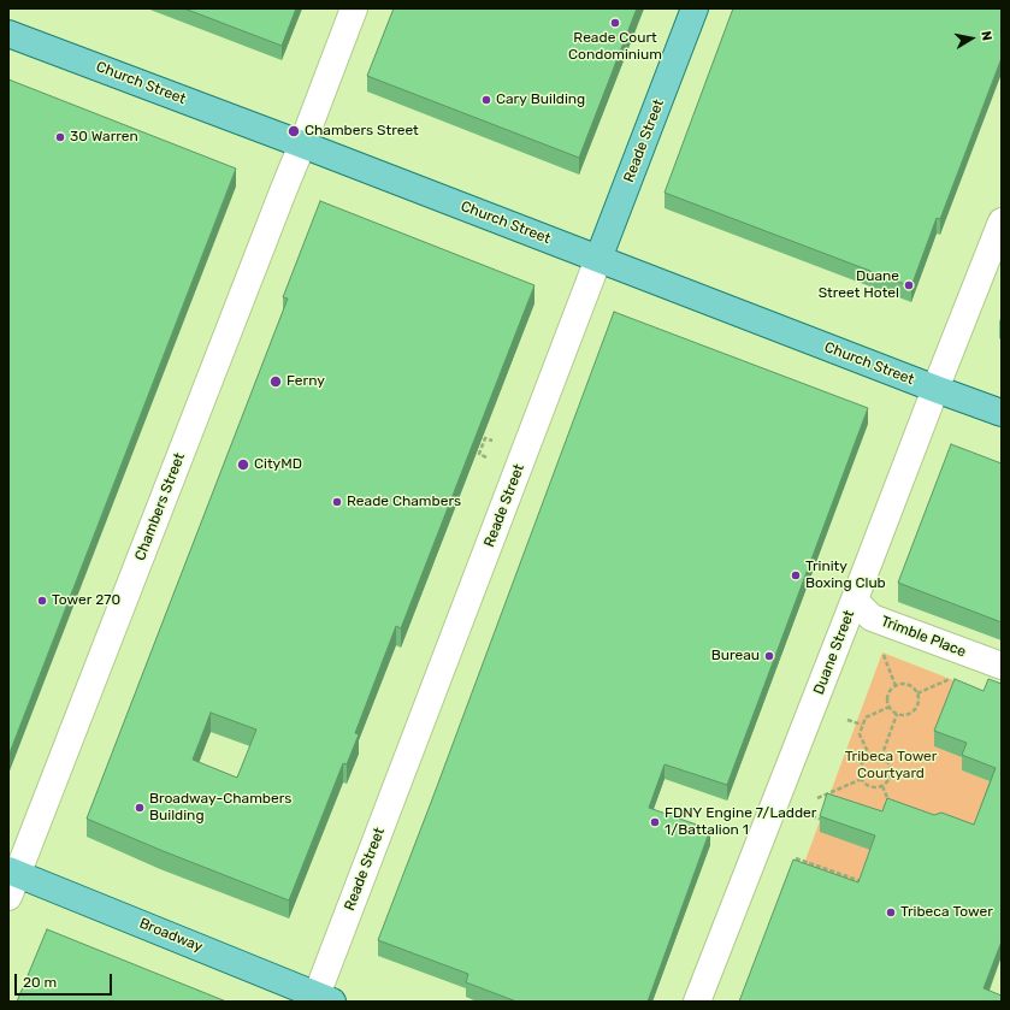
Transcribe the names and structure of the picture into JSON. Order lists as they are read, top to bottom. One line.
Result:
{"streets":{"main road":["Church Street","Reade Street","Broadway"],"street":["Chambers Street","Trimble Place","Duane Street"]},"crossings":[["Church Street","Reade Street"],["Church Street","Chambers Street"],["Church Street","Duane Street"],["Reade Street","Broadway"],["Chambers Street","Broadway"],["Trimble Place","Duane Street"]],"parks":["Tribeca Tower Courtyard"],"places":["Reade Court Condominium","Cary Building","Chambers Street","30 Warren","Duane Street Hotel","Ferny","CityMD","Reade Chambers","Trinity Boxing Club","Tower 270","Bureau","Broadway-Chambers Building","FDNY Engine 7/Ladder 1/Battalion 1","Tribeca Tower"],"scale_bar":"20 m","north":"right"}
